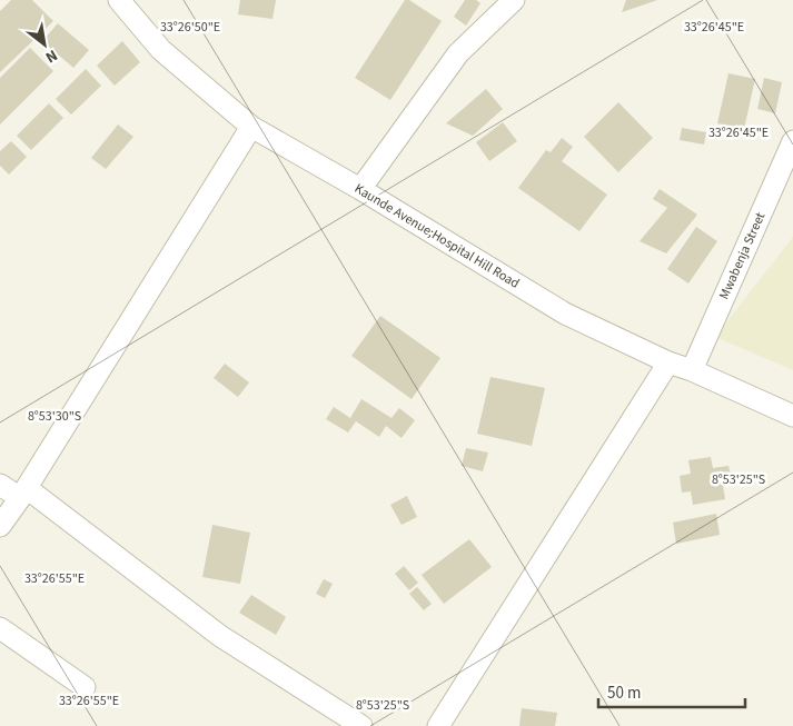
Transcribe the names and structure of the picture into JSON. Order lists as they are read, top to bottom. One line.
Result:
{"streets":{"street":["Kaunde Avenue;Hospital Hill Road","Mwabenja Street"]},"crossings":[["Kaunde Avenue;Hospital Hill Road","Mwabenja Street"]],"scale_bar":"50 m","north":"bottom right","coordinates":["33°26'50\"E","33°26'45\"E","8°53'30\"S","8°53'25\"S","33°26'55\"E"]}
